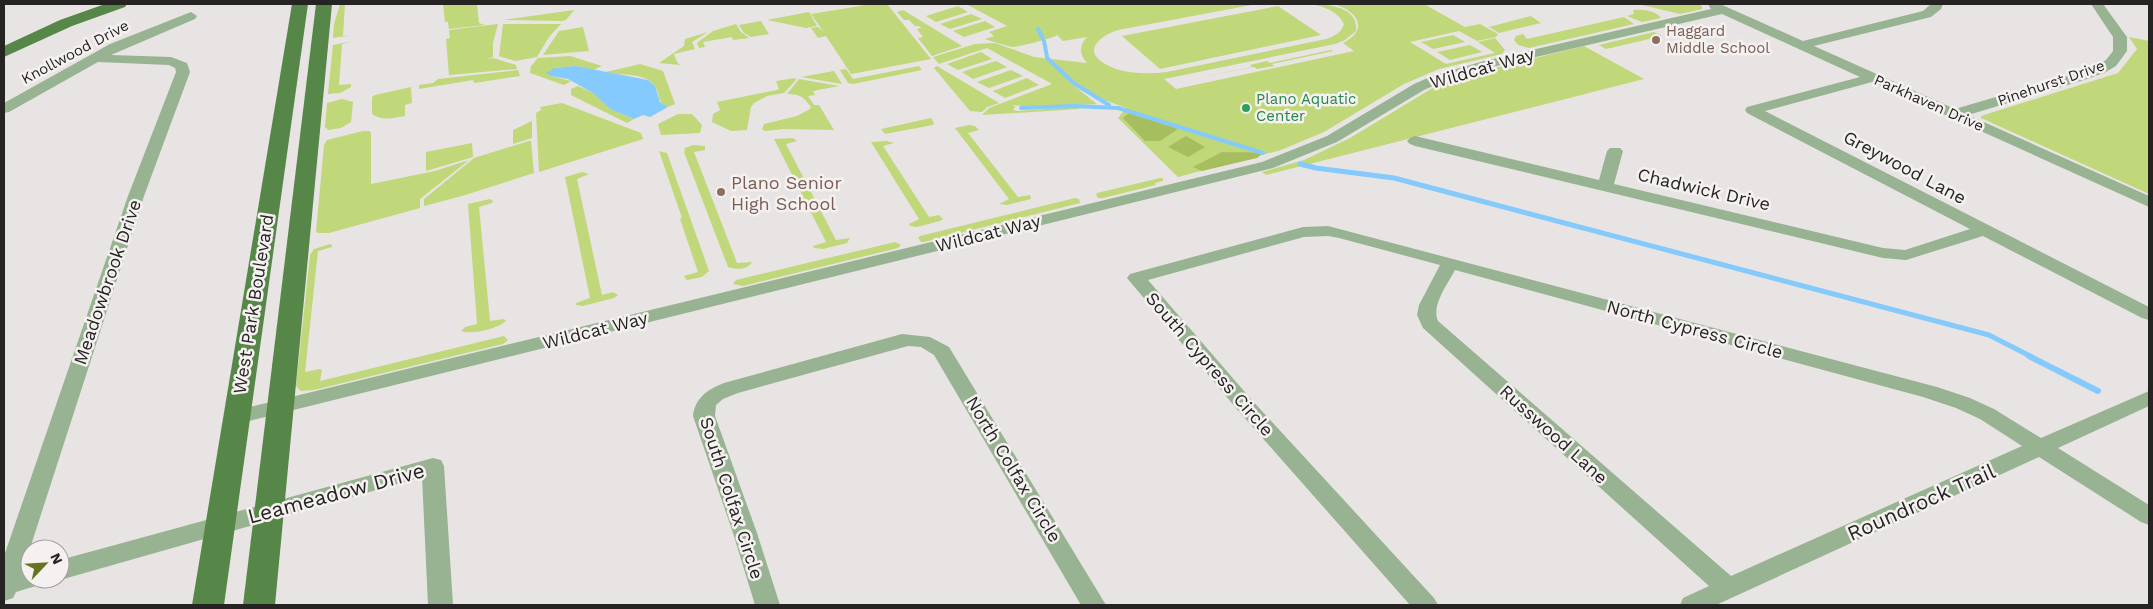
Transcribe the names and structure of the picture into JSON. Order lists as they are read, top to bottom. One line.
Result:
{"streets":{"main road":["West Park Boulevard"],"street":["Knollwood Drive","Wildcat Way","Pinehurst Drive","Parkhaven Drive","Greywood Lane","Chadwick Drive","Meadowbrook Drive","North Cypress Circle","South Cypress Circle","Russwood Lane","North Colfax Circle","Leameadow Drive","South Colfax Circle","Roundrock Trail"]},"crossings":[["Knollwood Drive","Meadowbrook Drive"],["Wildcat Way","Parkhaven Drive"],["Wildcat Way","West Park Boulevard"],["Pinehurst Drive","Parkhaven Drive"],["Parkhaven Drive","Greywood Lane"],["Greywood Lane","Chadwick Drive"],["West Park Boulevard","Leameadow Drive"],["North Cypress Circle","South Cypress Circle"],["North Cypress Circle","Russwood Lane"],["North Cypress Circle","Roundrock Trail"],["Russwood Lane","Roundrock Trail"],["North Colfax Circle","South Colfax Circle"]],"places":["Haggard Middle School","Plano Aquatic Center","Plano Senior High School"],"north":"top right"}
